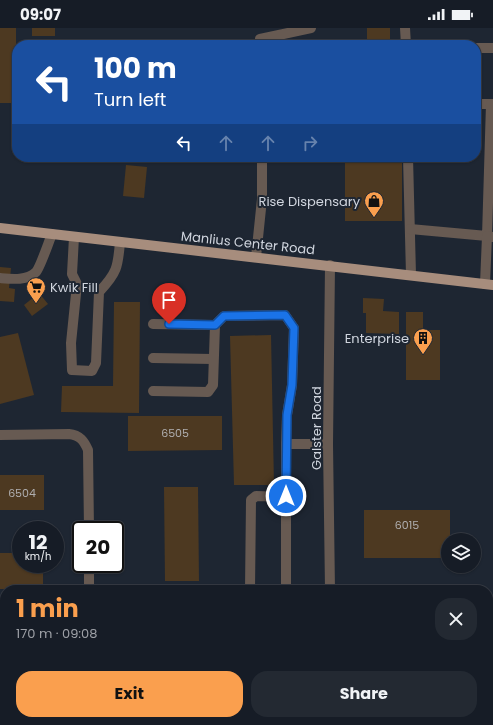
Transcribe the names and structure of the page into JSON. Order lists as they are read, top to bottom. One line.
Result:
{"streets":{"main road":["Manlius Center Road"],"street":["Galster Road"]},"crossings":[["Manlius Center Road","Galster Road"]],"places":{"shop":["Rise Dispensary"],"supermarket":["Kwik Fill"],"building":["Enterprise"]},"house_numbers":["6505","6504","6015"],"page":{"status":"09:07","turn":["100 m","Turn left"],"speed":"12 km/h","limit":"20","heading":["1 min","170 m · 09:08"],"buttons":["Exit","Share"]}}
